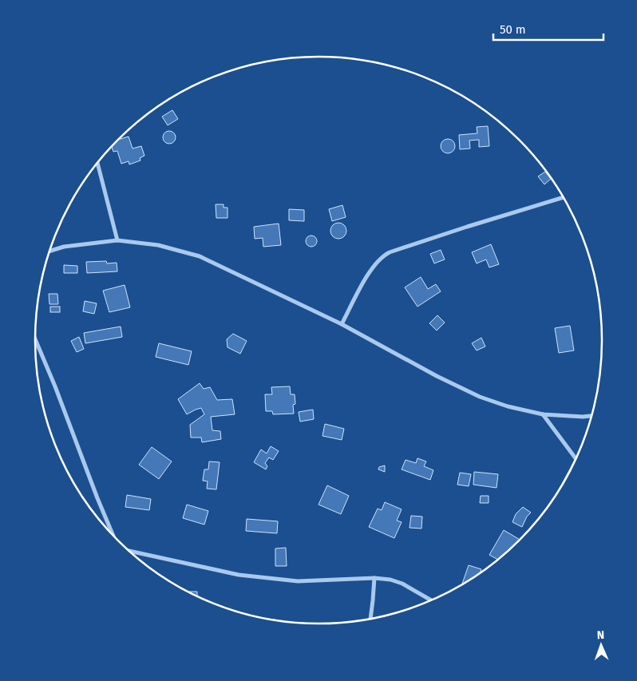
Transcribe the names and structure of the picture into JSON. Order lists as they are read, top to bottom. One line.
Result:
{"scale_bar":"50 m","north":"top"}
